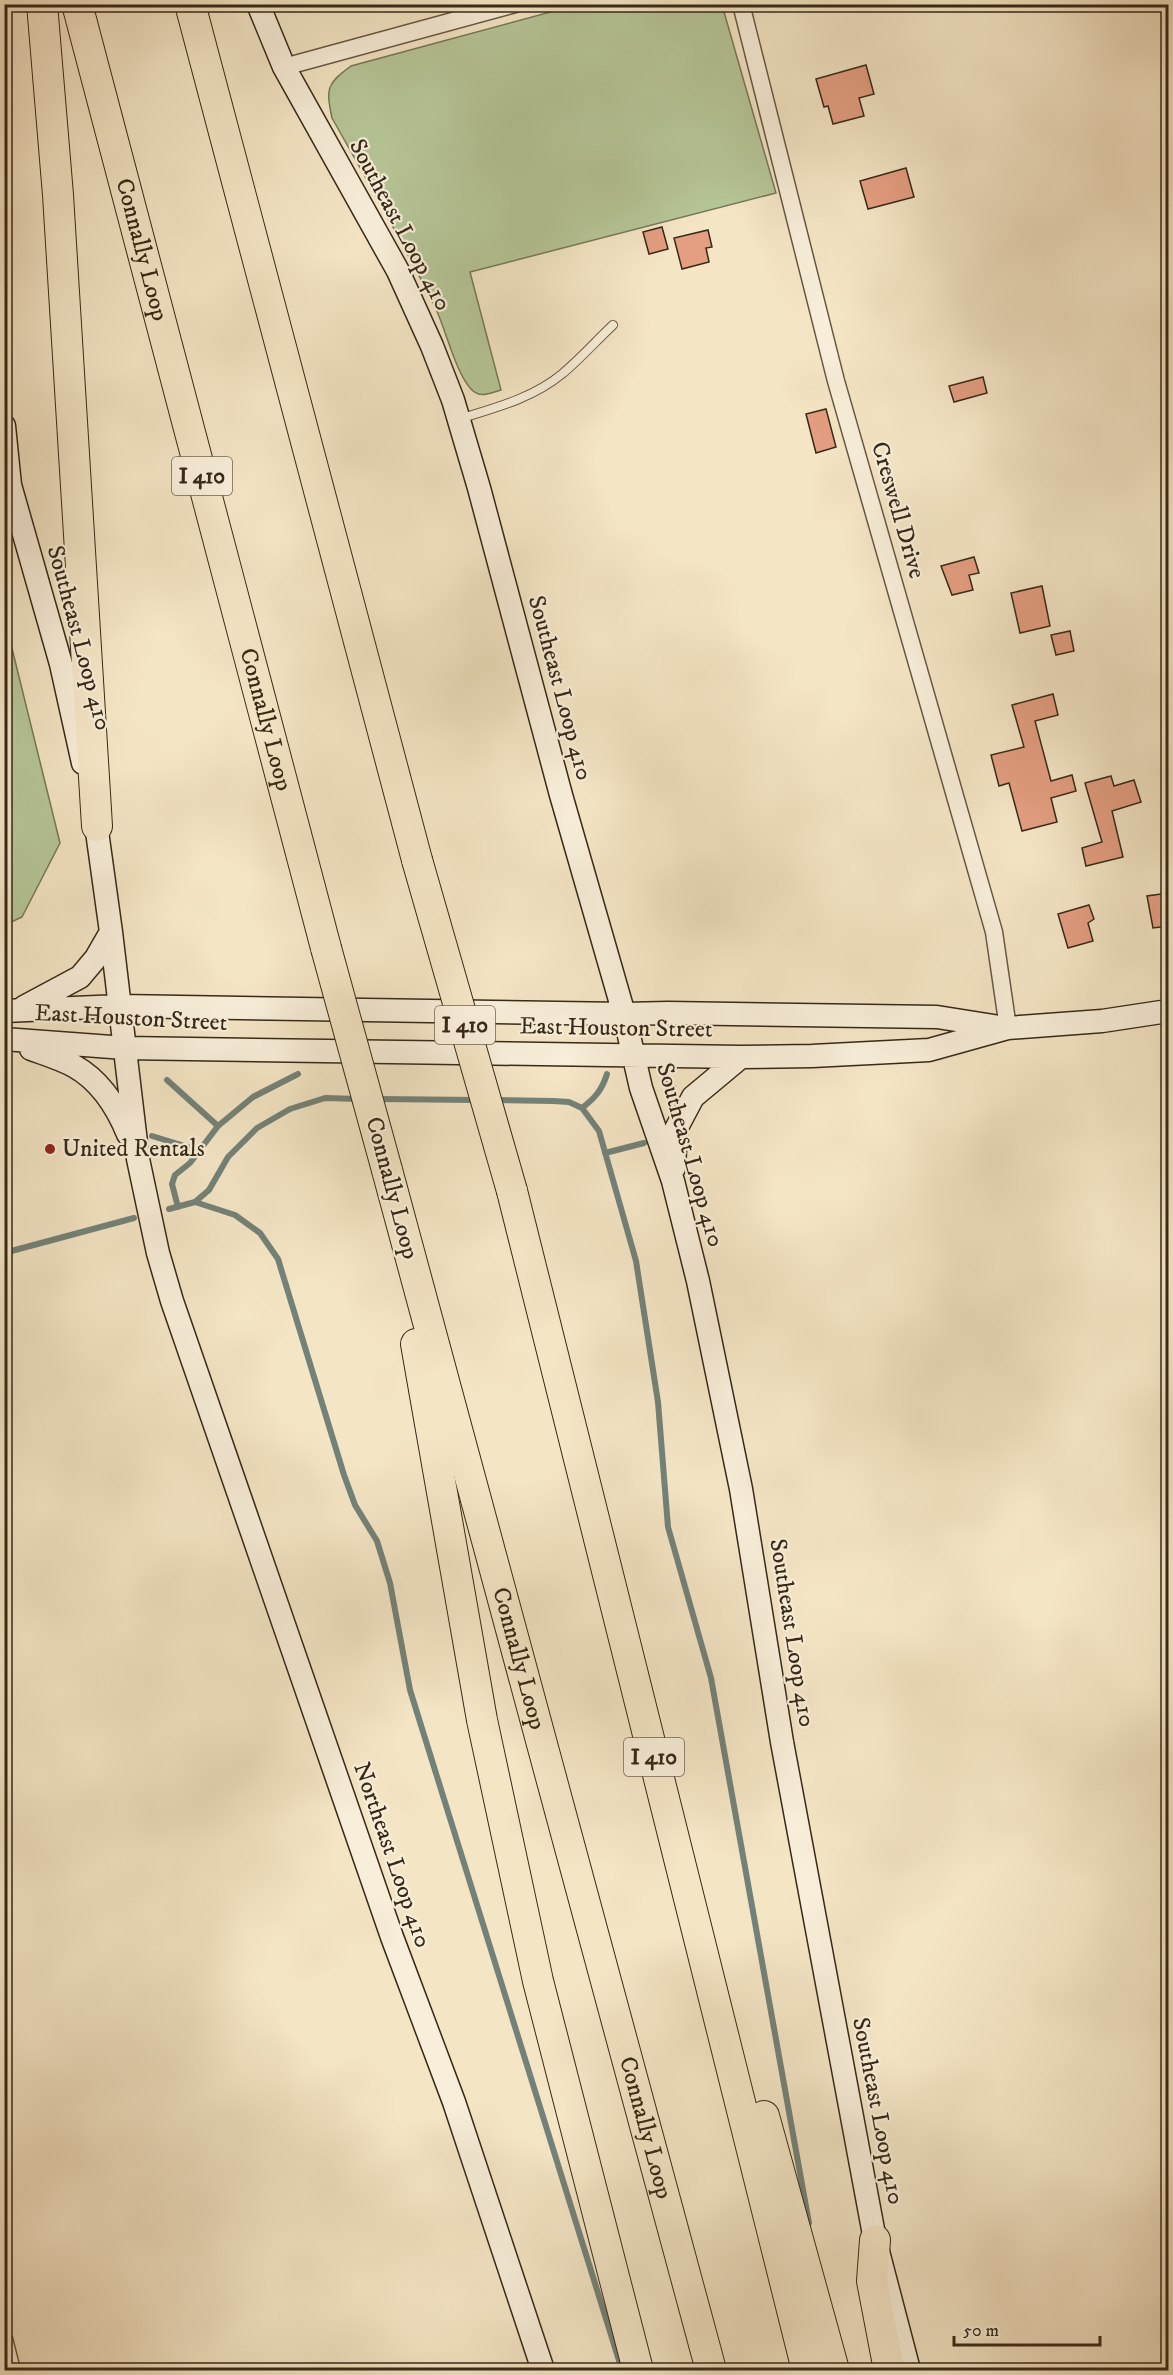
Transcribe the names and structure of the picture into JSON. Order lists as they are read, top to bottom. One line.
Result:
{"streets":{"highway":["Connally Loop","I 410"],"main road":["Southeast Loop 410","East Houston Street","Northeast Loop 410"],"street":["Creswell Drive"]},"crossings":[["Southeast Loop 410","East Houston Street"],["Southeast Loop 410","Northeast Loop 410"],["Creswell Drive","East Houston Street"]],"places":["United Rentals"],"scale_bar":"50 m"}
